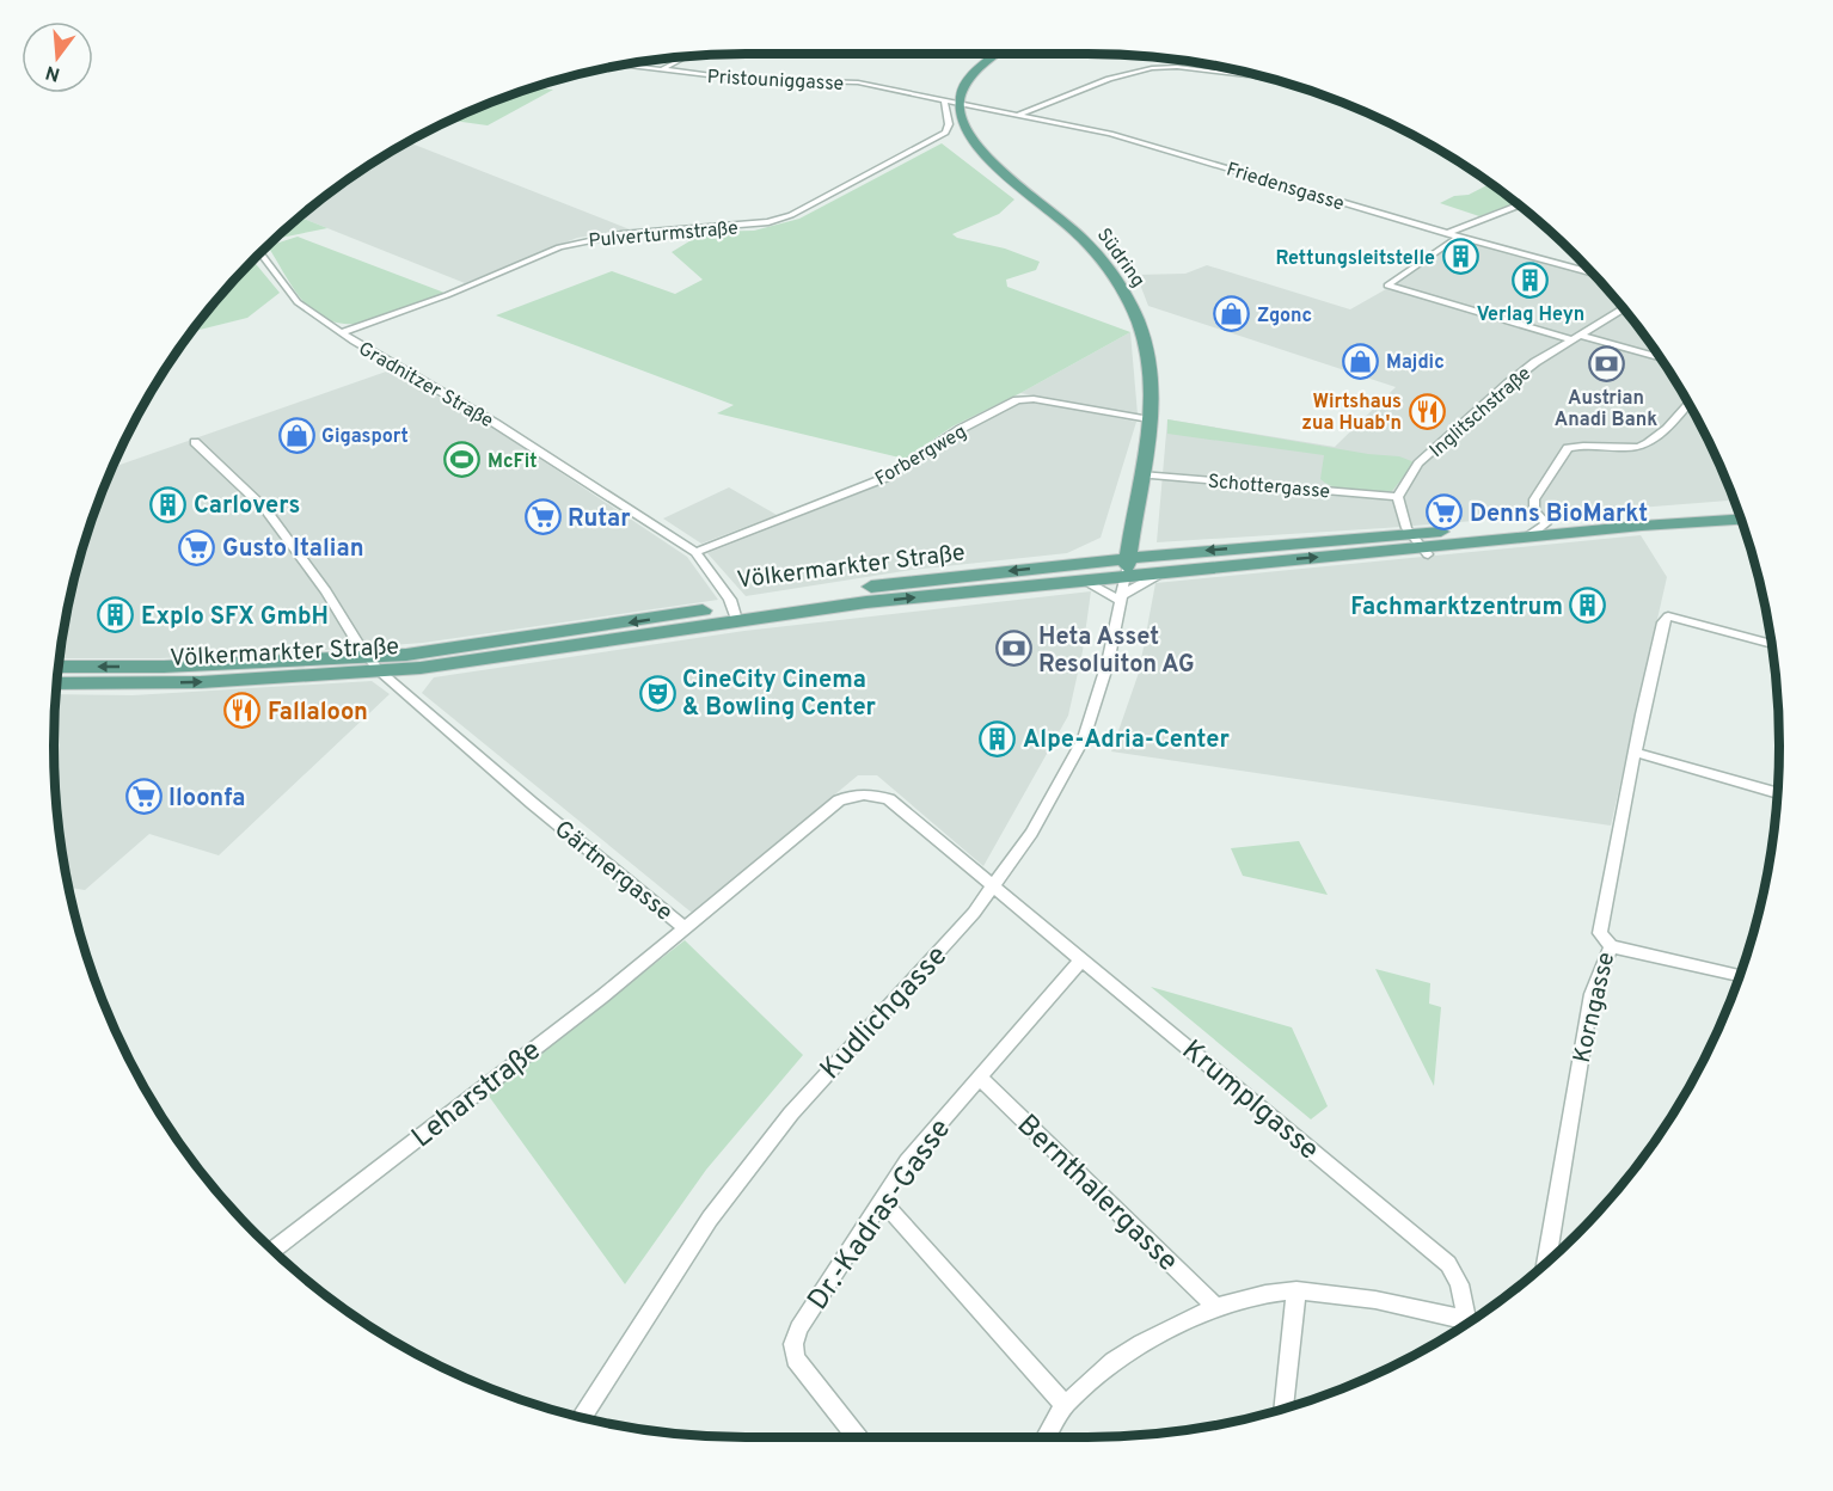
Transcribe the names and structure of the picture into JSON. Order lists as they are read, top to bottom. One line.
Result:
{"streets":{"main road":["Südring","Völkermarkter Straße"],"street":["Pristouniggasse","Friedensgasse","Pulverturmstraße","Gradnitzer Straße","Inglitschstraße","Forbergweg","Schottergasse","Gärtnergasse","Korngasse","Kudlichgasse","Leharstraße","Krumplgasse","Bernthalergasse","Dr.-Kadras-Gasse"]},"crossings":[["Pristouniggasse","Friedensgasse"],["Pristouniggasse","Pulverturmstraße"],["Pristouniggasse","Südring"],["Friedensgasse","Südring"],["Pulverturmstraße","Gradnitzer Straße"],["Südring","Forbergweg"],["Südring","Schottergasse"],["Südring","Kudlichgasse"],["Gradnitzer Straße","Forbergweg"],["Gradnitzer Straße","Völkermarkter Straße"],["Inglitschstraße","Schottergasse"],["Völkermarkter Straße","Gärtnergasse"],["Gärtnergasse","Kudlichgasse"],["Gärtnergasse","Leharstraße"],["Gärtnergasse","Krumplgasse"],["Kudlichgasse","Krumplgasse"],["Krumplgasse","Dr.-Kadras-Gasse"],["Bernthalergasse","Dr.-Kadras-Gasse"]],"places":{"building":["Rettungsleitstelle","Verlag Heyn","Carlovers","Fachmarktzentrum","Explo SFX GmbH","Alpe-Adria-Center"],"shop":["Zgonc","Majdic","Gigasport"],"bank":["Austrian Anadi Bank","Heta Asset Resoluiton AG"],"restaurant":["Wirtshaus zua Huab'n","Fallaloon"],"sports":["McFit"],"supermarket":["Denns BioMarkt","Rutar","Gusto Italian","Iloonfa"],"theatre":["CineCity Cinema & Bowling Center"]},"north":"bottom"}
